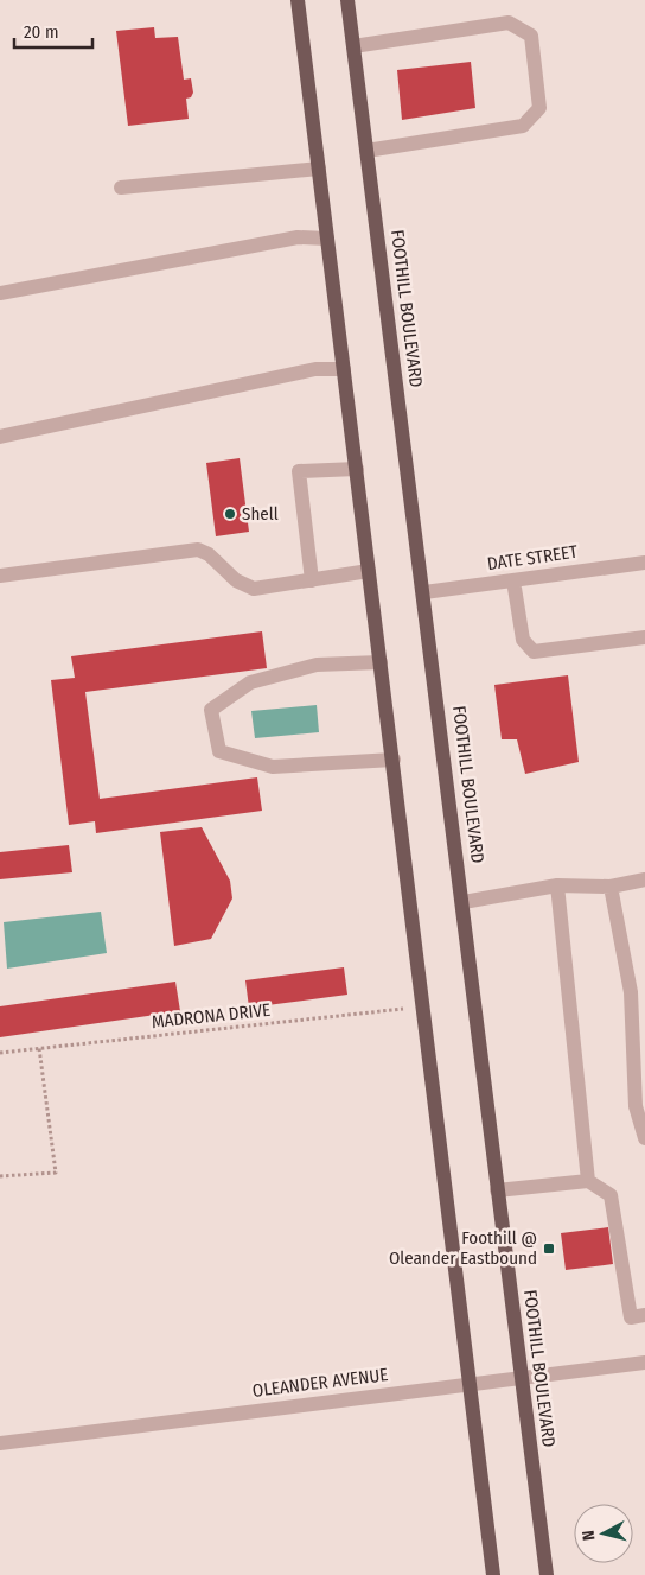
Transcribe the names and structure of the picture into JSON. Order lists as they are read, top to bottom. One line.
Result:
{"streets":{"main road":["FOOTHILL BOULEVARD"],"street":["DATE STREET","OLEANDER AVENUE"],"path":["MADRONA DRIVE"]},"crossings":[["FOOTHILL BOULEVARD","DATE STREET"],["FOOTHILL BOULEVARD","OLEANDER AVENUE"]],"places":{"other":["Shell"],"transit":["Foothill @ Oleander Eastbound"]},"scale_bar":"20 m","north":"left"}
